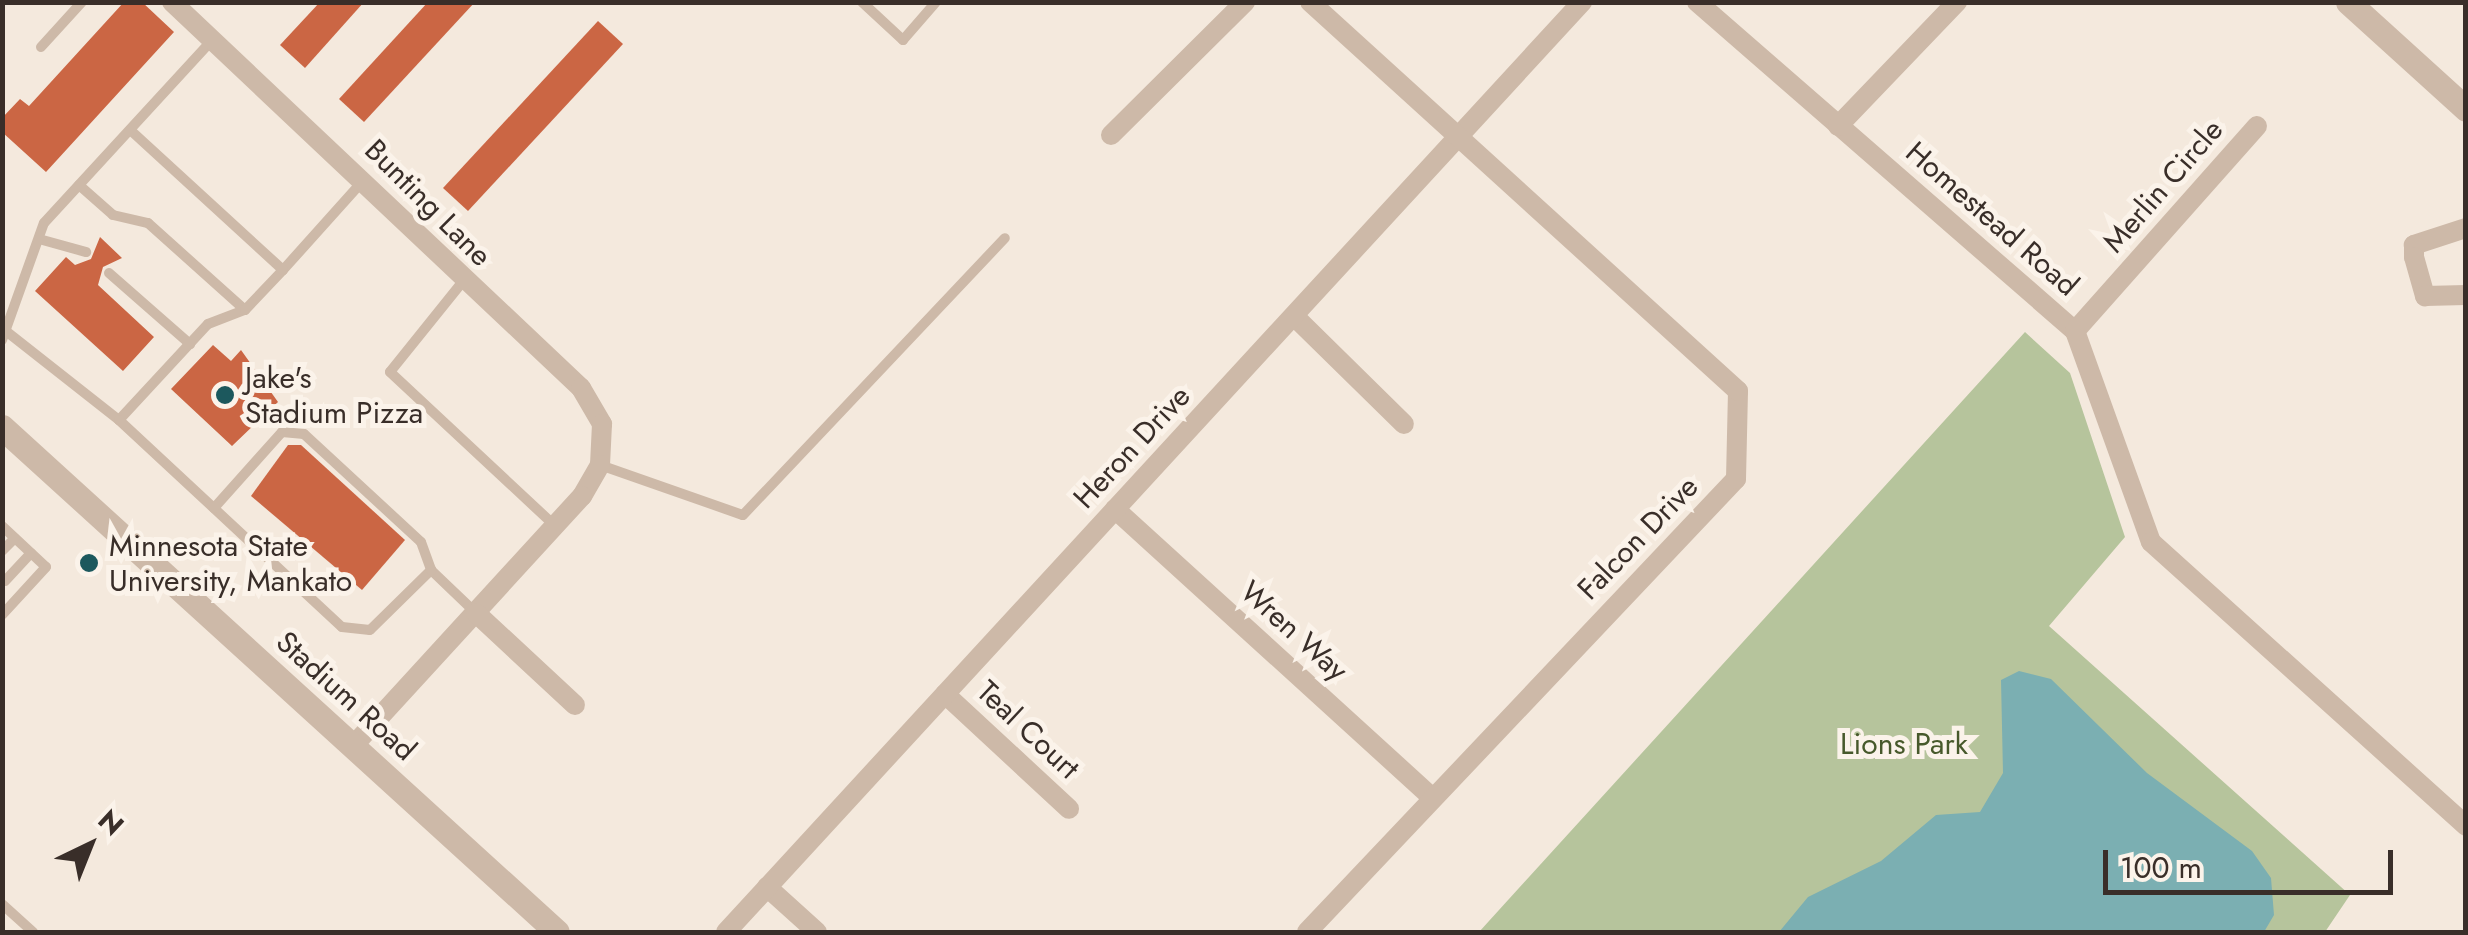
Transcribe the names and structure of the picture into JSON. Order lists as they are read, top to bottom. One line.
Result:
{"streets":{"street":["Merlin Circle","Bunting Lane","Homestead Road","Heron Drive","Falcon Drive","Wren Way","Stadium Road","Teal Court"]},"crossings":[["Merlin Circle","Homestead Road"],["Heron Drive","Falcon Drive"],["Heron Drive","Wren Way"],["Heron Drive","Teal Court"],["Falcon Drive","Wren Way"]],"parks":["Lions Park"],"places":["Jake's Stadium Pizza","Minnesota State University, Mankato"],"scale_bar":"100 m","north":"top right"}
